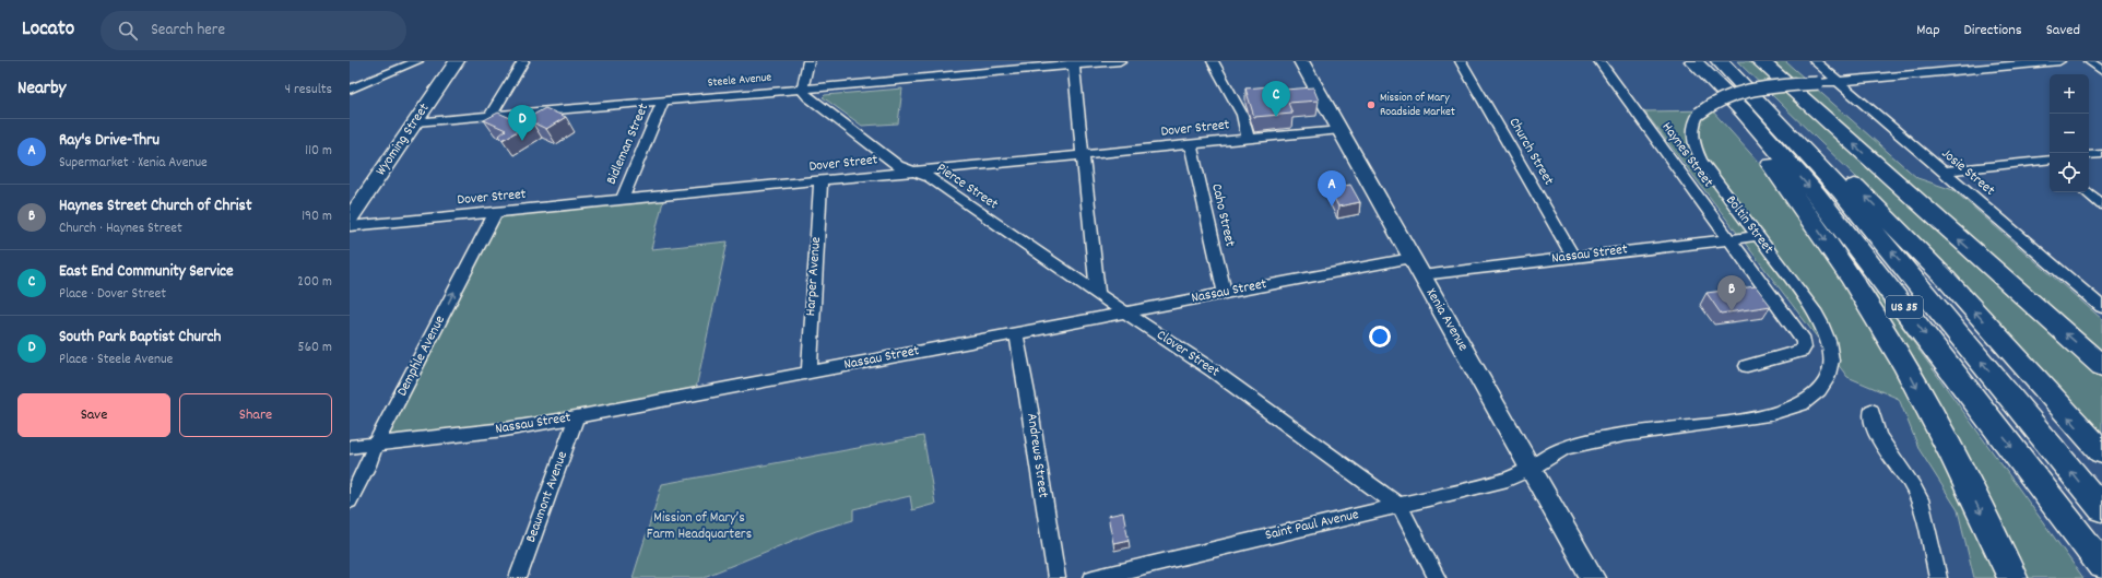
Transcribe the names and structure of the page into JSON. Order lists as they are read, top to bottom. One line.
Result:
{"streets":{"highway":["US 35"],"street":["Steele Avenue","Dover Street","Wyoming Street","Bidleman Street","Church Street","Haynes Street","Josie Street","Pierce Street","Caho Street","Boltin Street","Nassau Street","Harper Avenue","Xenia Avenue","Clover Street","Demphle Avenue","Andrews Street","Beaumont Avenue","Saint Paul Avenue"]},"crossings":[["Steele Avenue","Wyoming Street"],["Steele Avenue","Bidleman Street"],["Steele Avenue","Pierce Street"],["Dover Street","Bidleman Street"],["Dover Street","Pierce Street"],["Dover Street","Caho Street"],["Dover Street","Harper Avenue"],["Dover Street","Xenia Avenue"],["Dover Street","Demphle Avenue"],["Church Street","Nassau Street"],["Haynes Street","Nassau Street"],["Josie Street","Boltin Street"],["Pierce Street","Clover Street"],["Caho Street","Nassau Street"],["Boltin Street","Nassau Street"],["Boltin Street","Xenia Avenue"],["Boltin Street","Saint Paul Avenue"],["Nassau Street","Harper Avenue"],["Nassau Street","Xenia Avenue"],["Nassau Street","Clover Street"],["Nassau Street","Demphle Avenue"],["Nassau Street","Andrews Street"],["Nassau Street","Beaumont Avenue"],["Xenia Avenue","Saint Paul Avenue"],["Clover Street","Saint Paul Avenue"]],"one_way":["Demphle Avenue"],"parks":["Mission of Mary’s Farm Headquarters"],"places":["Mission of Mary Roadside Market"],"page":{"header":"Locato","search":"Search here","nav":["Map","Directions","Saved"],"heading":["Nearby","4 results"],"map_buttons":["+","−"],"pins":["C","D","A","B"],"list":[{"mark":"A","name":"Ray's Drive-Thru","note":"Supermarket · Xenia Avenue","value":"110 m"},{"mark":"B","name":"Haynes Street Church of Christ","note":"Church · Haynes Street","value":"190 m"},{"mark":"C","name":"East End Community Service","note":"Place · Dover Street","value":"200 m"},{"mark":"D","name":"South Park Baptist Church","note":"Place · Steele Avenue","value":"560 m"}],"buttons":["Save","Share"]}}
